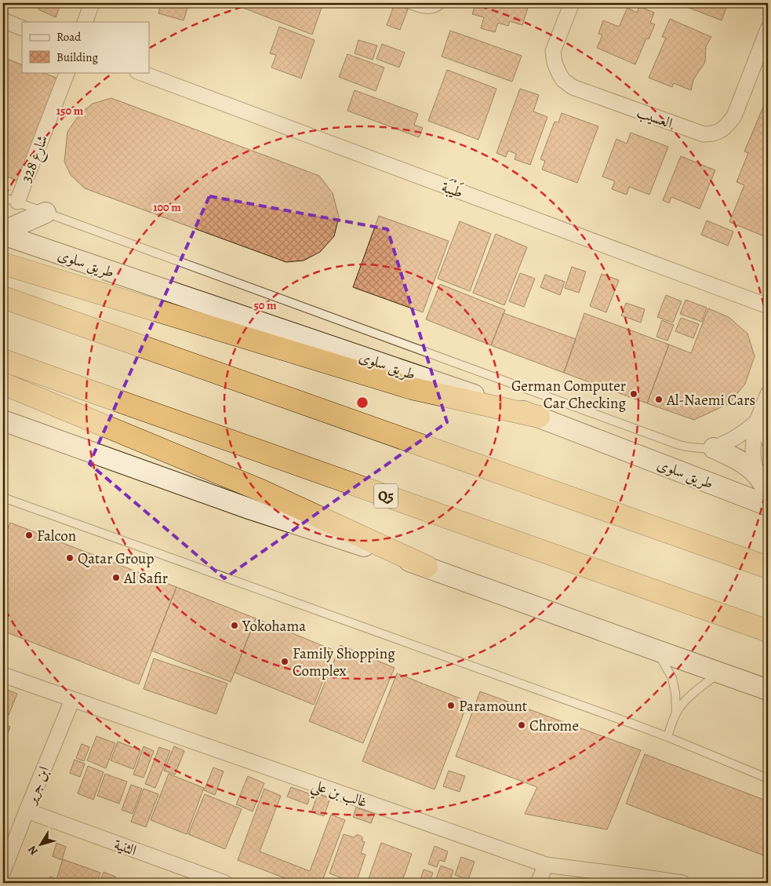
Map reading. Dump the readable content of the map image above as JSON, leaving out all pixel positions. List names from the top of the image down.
{
  "streets": {
    "highway": ["Q5"],
    "main road": ["طريق سلوى"],
    "street": [
      "العسيب",
      "شارع 328",
      "طَيْبَة",
      "ابن جرير",
      "غالب بن علي",
      "الثنية"
    ]
  },
  "crossings": [
    ["ابن جرير", "غالب بن علي"],
    ["ابن جرير", "الثنية"]
  ],
  "places": [
    "German Computer Car Checking",
    "Al-Naemi Cars",
    "Falcon",
    "Qatar Group",
    "Al Safir",
    "Yokohama",
    "Family Shopping Complex",
    "Paramount",
    "Chrome"
  ],
  "legend": ["Road", "Building"],
  "north": "bottom left",
  "rings": ["150 m", "100 m", "50 m"]
}
